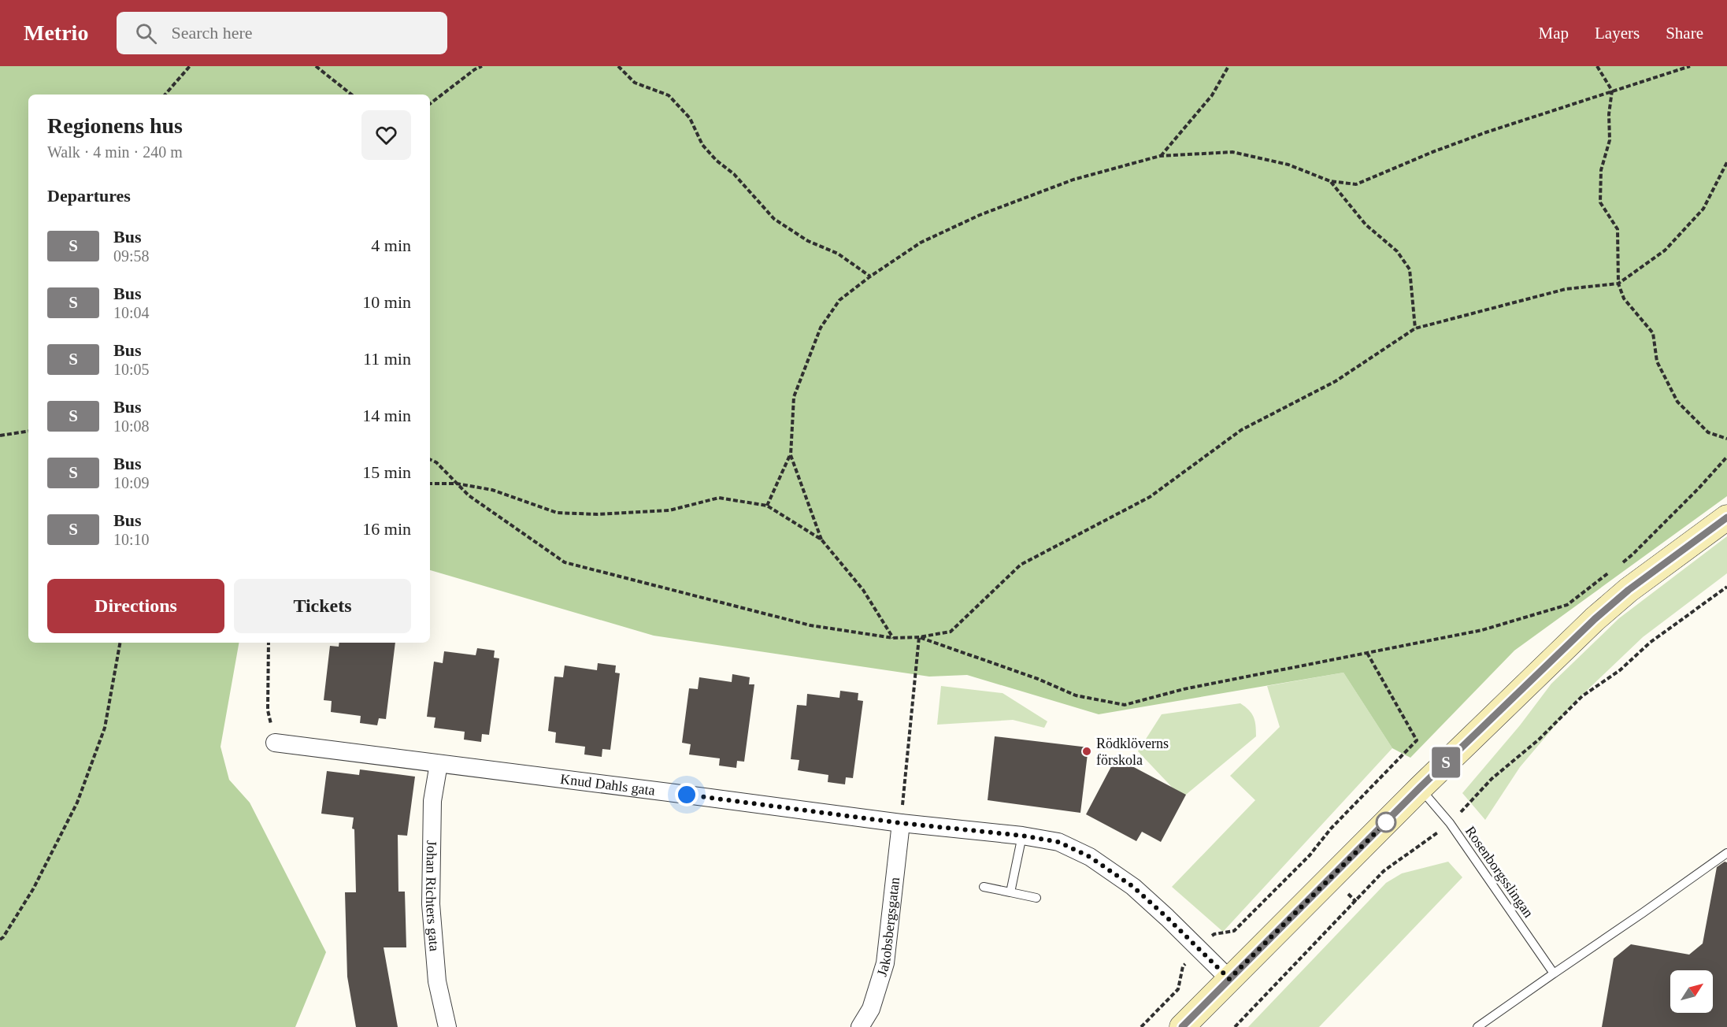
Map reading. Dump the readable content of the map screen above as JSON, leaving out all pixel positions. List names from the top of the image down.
{
  "streets": {
    "street": ["Knud Dahls gata", "Johan Richters gata", "Jakobsbergsgatan"],
    "lane": ["Rosenborgsslingan"]
  },
  "crossings": [
    ["Knud Dahls gata", "Johan Richters gata"],
    ["Knud Dahls gata", "Jakobsbergsgatan"]
  ],
  "places": ["Rödklöverns förskola"],
  "lines": ["bus line S"],
  "north": "top right",
  "page": {
    "header": "Metrio",
    "search": "Search here",
    "nav": ["Map", "Layers", "Share"],
    "on_map": "S",
    "heading": [
      ["Regionens hus", "Walk · 4 min · 240 m"],
      "Departures"
    ],
    "list": [
      {
        "mark": "S",
        "name": "Bus",
        "note": "09:58",
        "value": "4 min"
      },
      {
        "mark": "S",
        "name": "Bus",
        "note": "10:04",
        "value": "10 min"
      },
      {
        "mark": "S",
        "name": "Bus",
        "note": "10:05",
        "value": "11 min"
      },
      {
        "mark": "S",
        "name": "Bus",
        "note": "10:08",
        "value": "14 min"
      },
      {
        "mark": "S",
        "name": "Bus",
        "note": "10:09",
        "value": "15 min"
      },
      {
        "mark": "S",
        "name": "Bus",
        "note": "10:10",
        "value": "16 min"
      }
    ],
    "buttons": ["Directions", "Tickets"]
  }
}
